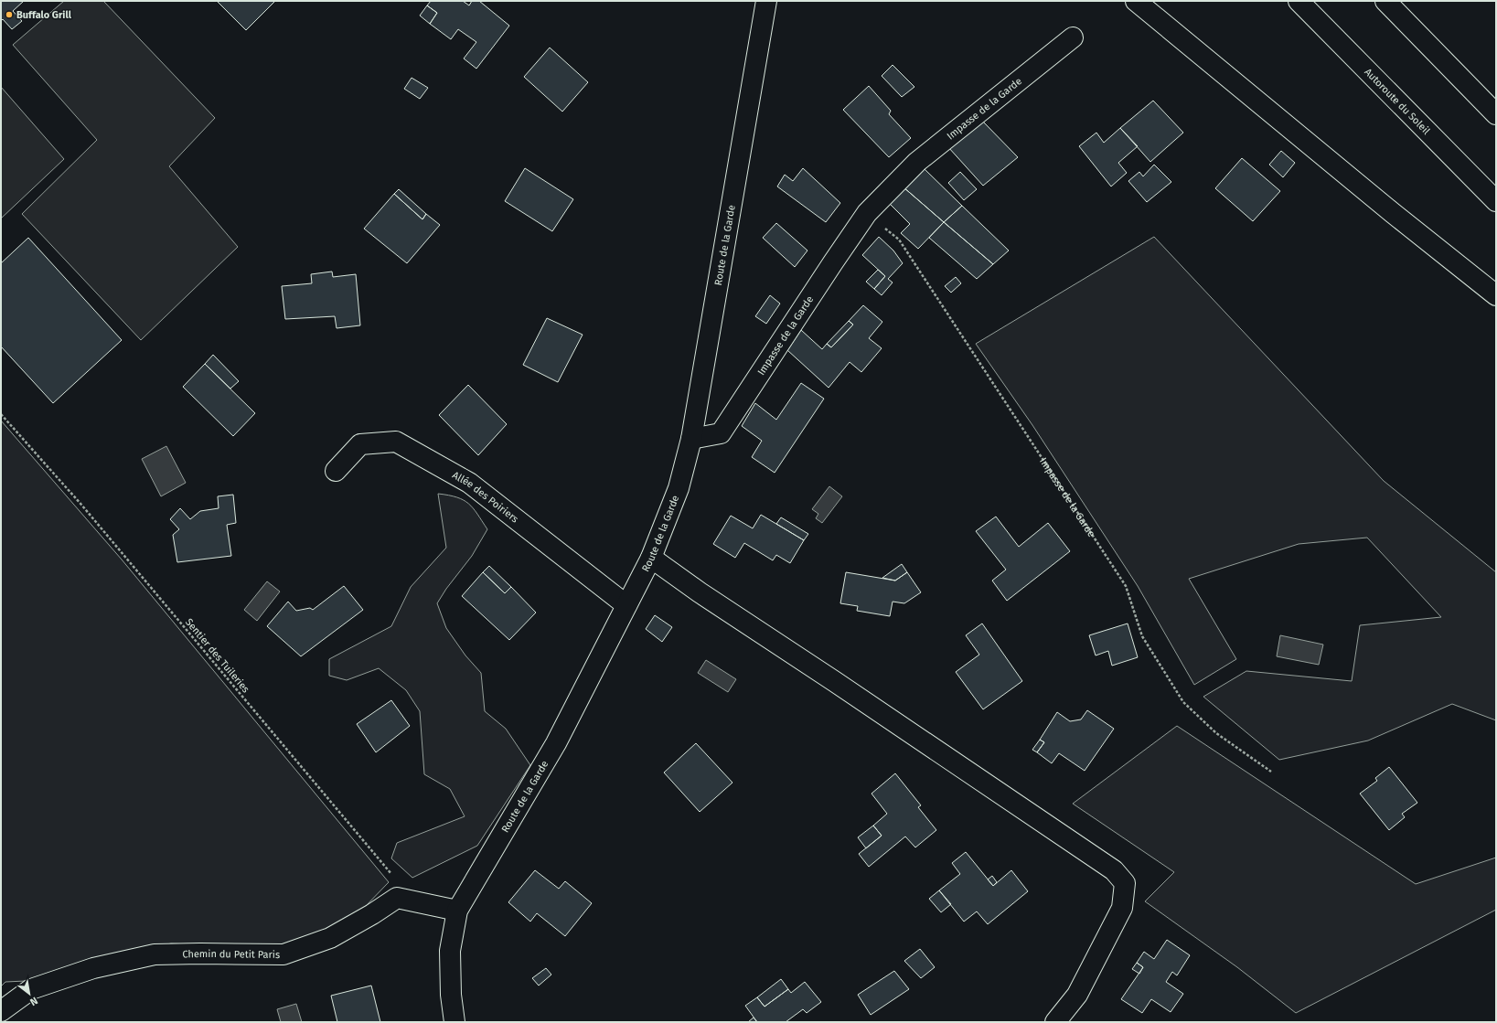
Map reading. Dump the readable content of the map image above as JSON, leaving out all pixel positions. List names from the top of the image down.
{
  "streets": {
    "main road": [
      "Autoroute du Soleil",
      "Impasse de la Garde",
      "Route de la Garde",
      "Allée des Poiriers",
      "Chemin du Petit Paris"
    ],
    "path": ["Sentier des Tuileries"]
  },
  "crossings": [
    ["Impasse de la Garde", "Route de la Garde"],
    ["Route de la Garde", "Allée des Poiriers"],
    ["Route de la Garde", "Chemin du Petit Paris"]
  ],
  "places": ["Buffalo Grill"],
  "north": "bottom right"
}
